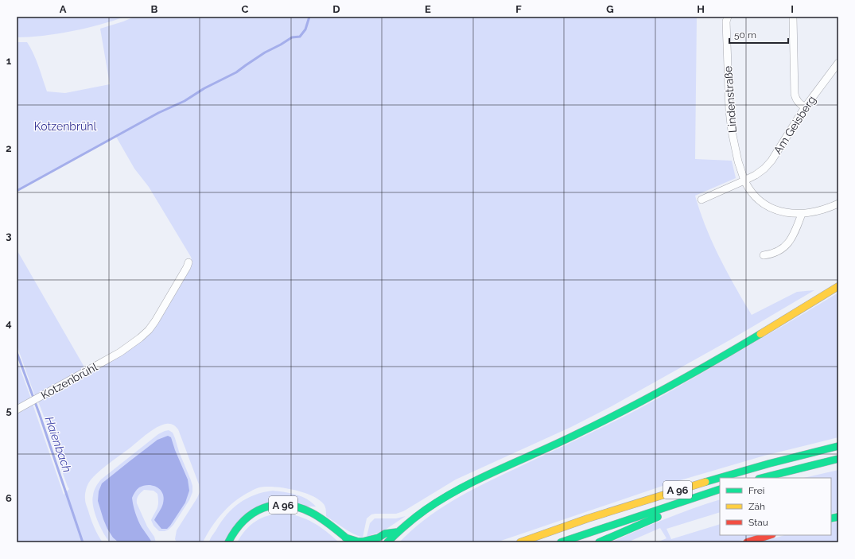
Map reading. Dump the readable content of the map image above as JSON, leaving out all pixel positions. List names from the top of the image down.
{
  "streets": {
    "main road": ["A 96"],
    "street": ["Lindenstraße", "Am Geisberg", "Kotzenbrühl"]
  },
  "crossings": [
    ["Lindenstraße", "Am Geisberg"]
  ],
  "water": ["Haienbach"],
  "parks": ["Kotzenbrühl"],
  "legend": ["Frei", "Zäh", "Stau"],
  "scale_bar": "50 m",
  "grid": {
    "columns": [
      "A",
      "B",
      "C",
      "D",
      "E",
      "F",
      "G",
      "H",
      "I"
    ],
    "rows": [
      "1",
      "2",
      "3",
      "4",
      "5",
      "6"
    ]
  }
}
